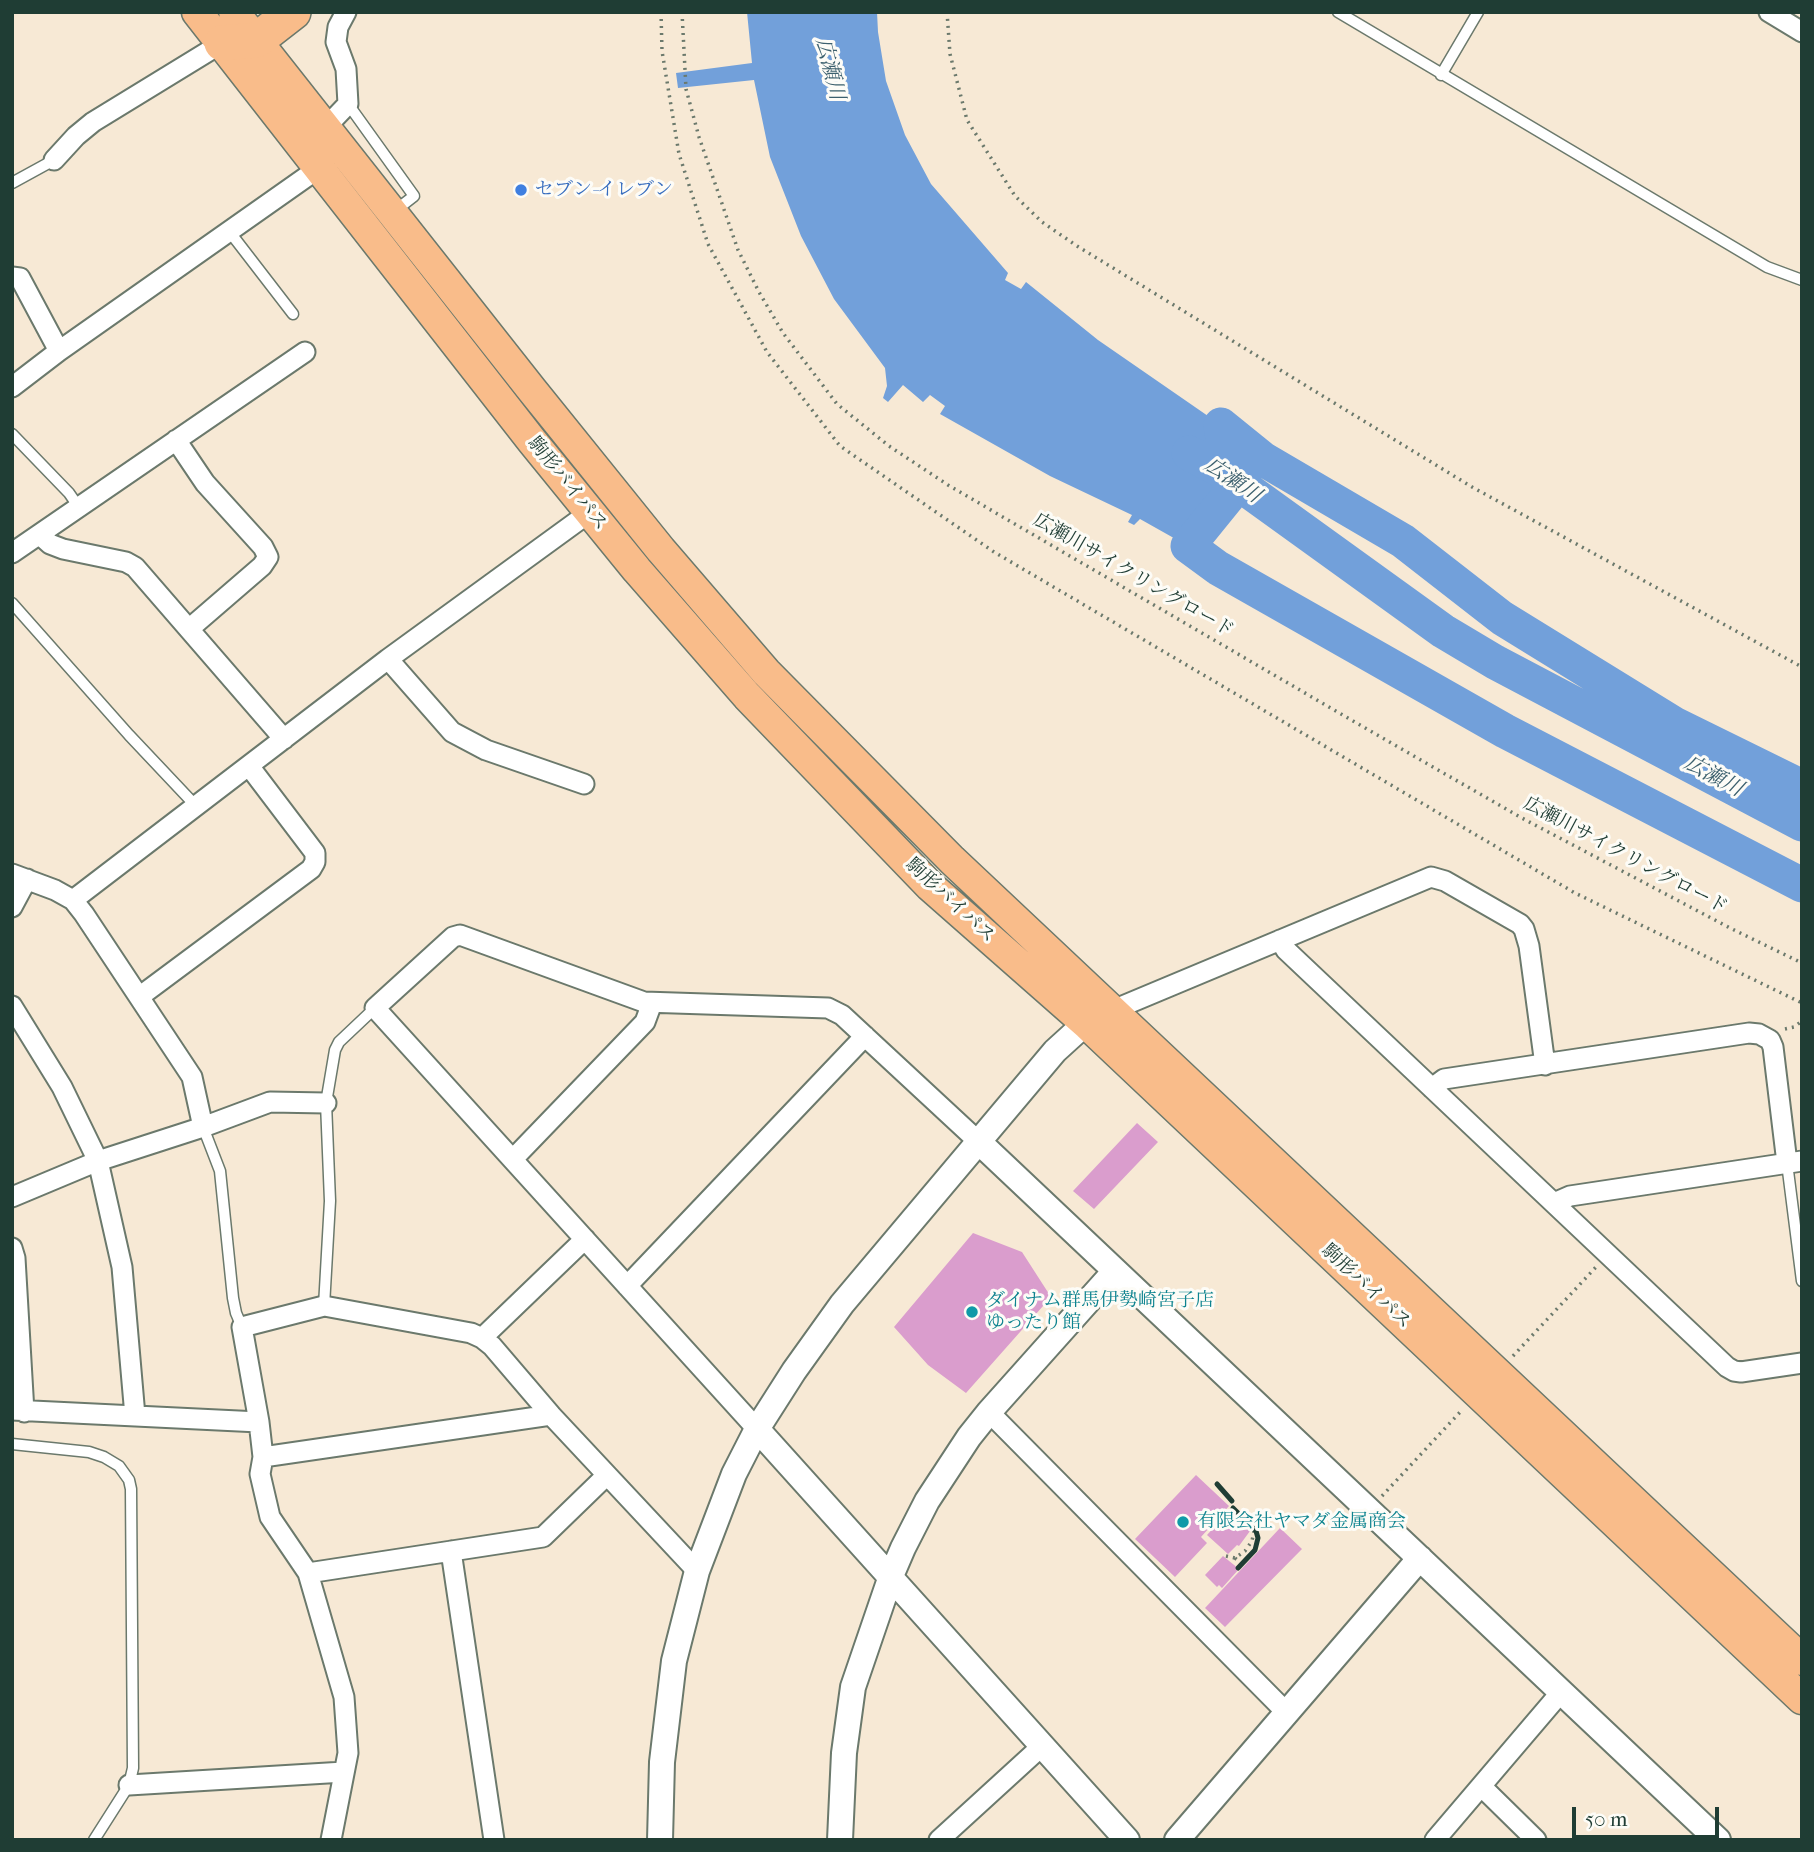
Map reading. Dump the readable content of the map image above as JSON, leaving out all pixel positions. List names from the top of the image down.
{
  "streets": {
    "main road": ["駒形バイパス"],
    "path": ["広瀬川サイクリングロード"]
  },
  "water": ["広瀬川"],
  "places": ["セブン-イレブン", "ダイナム群馬伊勢崎宮子店 ゆったり館", "有限会社ヤマダ金属商会"],
  "scale_bar": "50 m"
}
